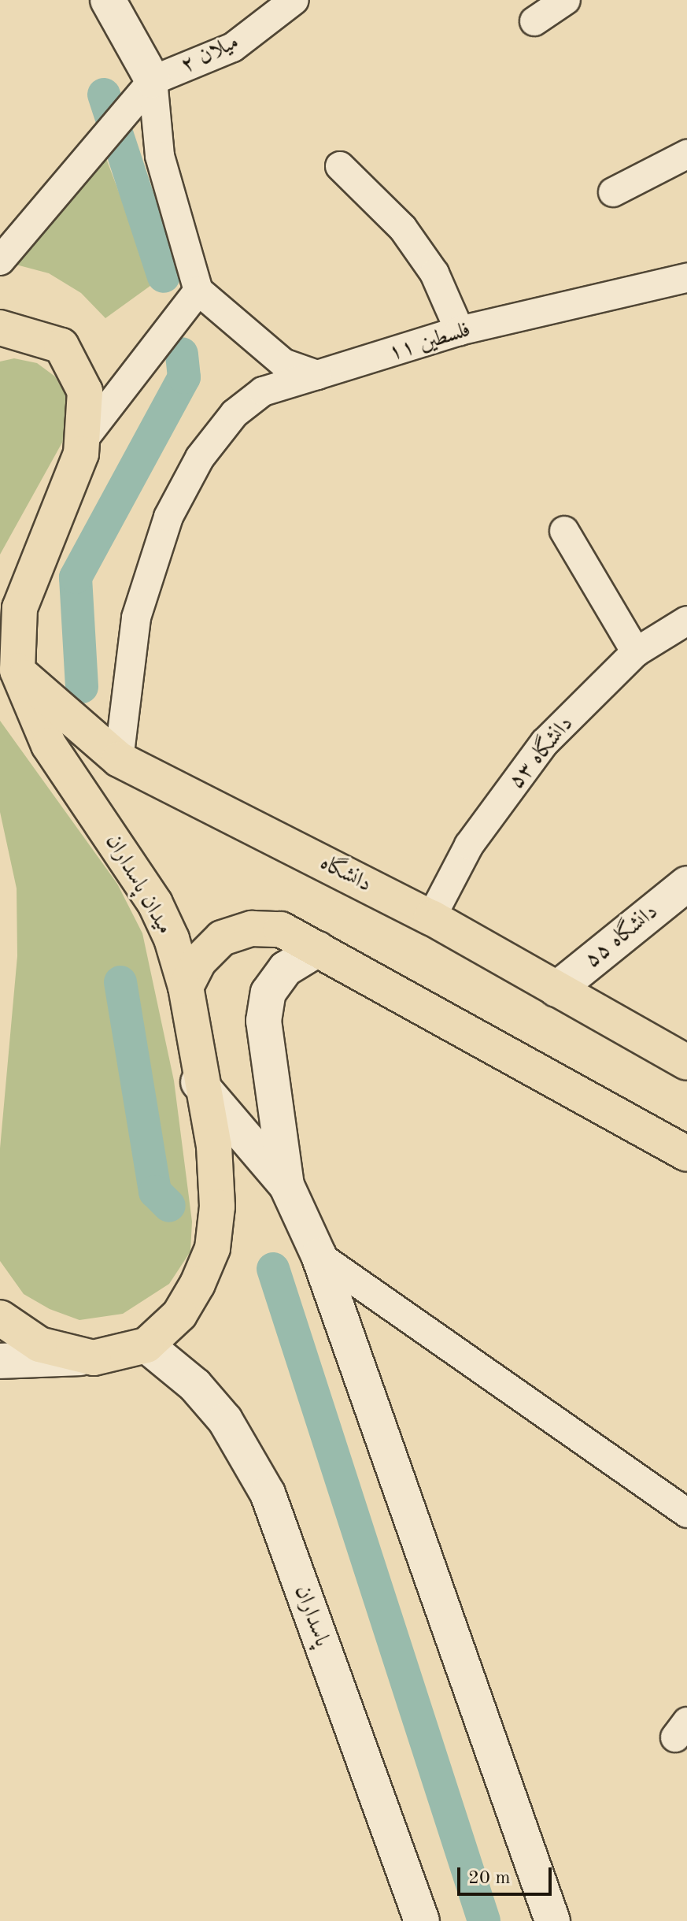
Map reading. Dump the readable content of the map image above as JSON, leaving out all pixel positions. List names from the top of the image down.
{
  "streets": {
    "main road": ["دانشگاه", "میدان پاسداران"],
    "street": [
      "میلان ۲",
      "فلسطین ۱۱",
      "دانشگاه ۵۳",
      "دانشگاه ۵۵",
      "پاسداران"
    ]
  },
  "crossings": [
    ["فلسطین ۱۱", "دانشگاه"],
    ["دانشگاه ۵۳", "دانشگاه"],
    ["دانشگاه", "میدان پاسداران"],
    ["دانشگاه", "دانشگاه ۵۵"],
    ["میدان پاسداران", "پاسداران"]
  ],
  "scale_bar": "20 m"
}
